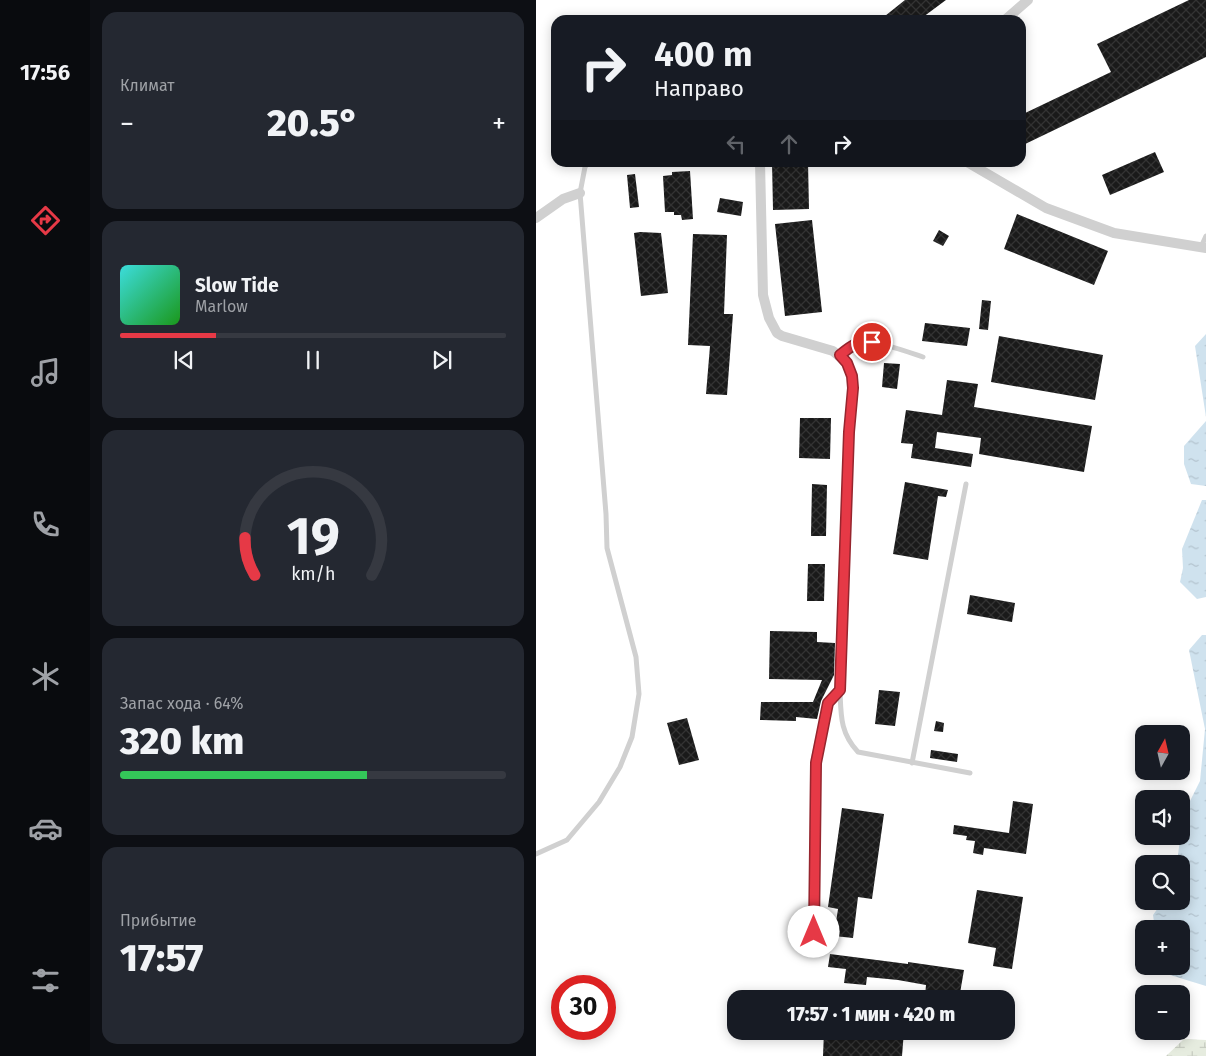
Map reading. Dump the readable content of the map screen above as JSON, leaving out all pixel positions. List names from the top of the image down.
{
  "north": "top",
  "page": {
    "tabs": "17:56",
    "tile": [
      "Климат",
      ["Запас хода · 64%", "320 km"],
      ["Прибытие", "17:57"]
    ],
    "turn": ["400 m", "Направо"],
    "heat": ["−", "20.5°", "+"],
    "song": ["Slow Tide", "Marlow"],
    "map_buttons": ["+", "−"],
    "limit": "30",
    "trip": "17:57 · 1 мин · 420 m",
    "gauge": ["19", "km/h"]
  }
}
